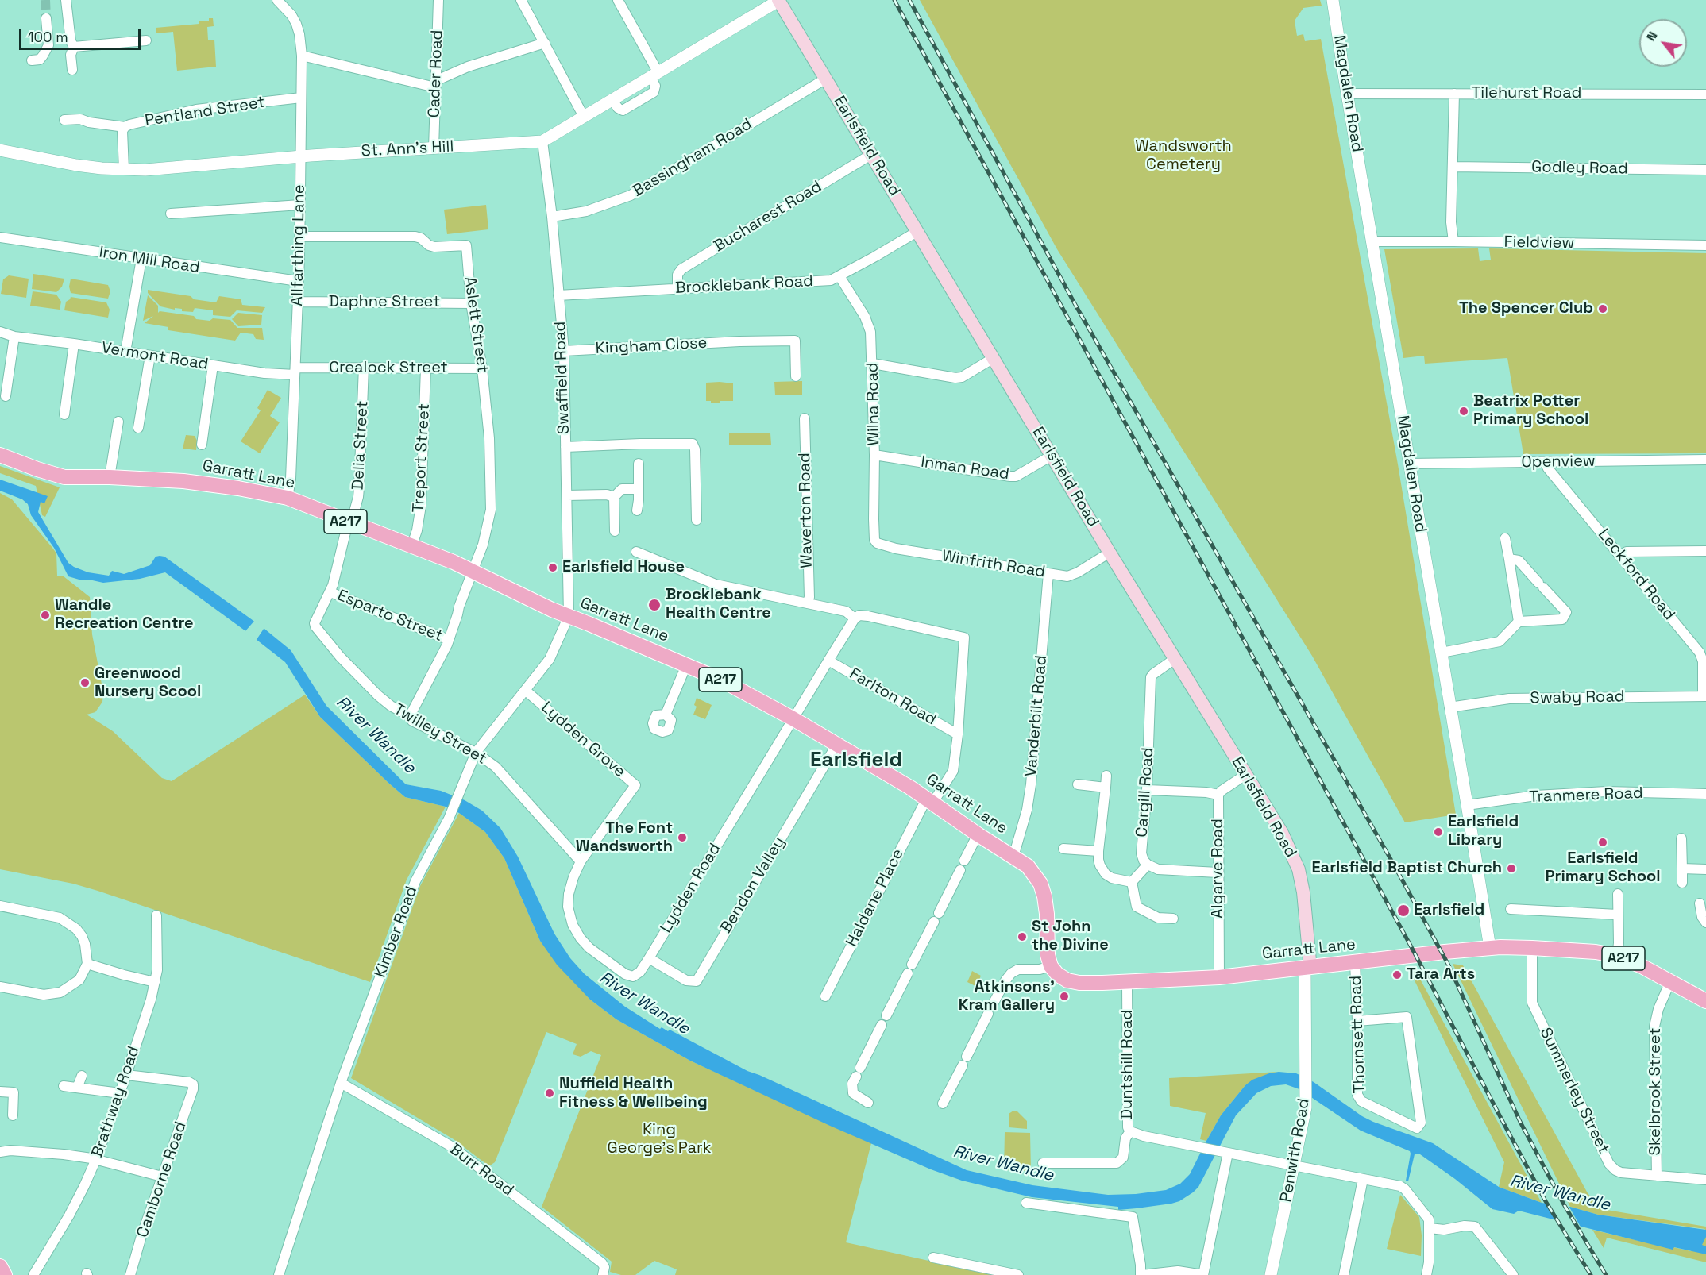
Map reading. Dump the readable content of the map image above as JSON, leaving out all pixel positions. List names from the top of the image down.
{
  "streets": {
    "main road": ["Earlsfield Road", "Garratt Lane", "A217"],
    "street": [
      "Cader Road",
      "Magdalen Road",
      "Tilehurst Road",
      "Pentland Street",
      "St. Ann's Hill",
      "Bassingham Road",
      "Godley Road",
      "Bucharest Road",
      "Fieldview",
      "Allfarthing Lane",
      "Iron Mill Road",
      "Brocklebank Road",
      "Daphne Street",
      "Aslett Street",
      "Kingham Close",
      "Vermont Road",
      "Crealock Street",
      "Swaffield Road",
      "Wilna Road",
      "Delia Street",
      "Treport Street",
      "Openview",
      "Inman Road",
      "Waverton Road",
      "Winfrith Road",
      "Leckford Road",
      "Esparto Street",
      "Farlton Road",
      "Swaby Road",
      "Vanderbilt Road",
      "Twilley Street",
      "Lydden Grove",
      "Cargill Road",
      "Tranmere Road",
      "Algarve Road",
      "Bendon Valley",
      "Lydden Road",
      "Haldane Place",
      "Kimber Road",
      "Thornsett Road",
      "Duntshill Road",
      "Summerley Street",
      "Skelbrook Street",
      "Brathway Road",
      "Penwith Road",
      "Burr Road",
      "Camborne Road"
    ]
  },
  "crossings": [
    ["Cader Road", "St. Ann's Hill"],
    ["Magdalen Road", "Tilehurst Road"],
    ["Magdalen Road", "Fieldview"],
    ["Magdalen Road", "Openview"],
    ["Magdalen Road", "Garratt Lane"],
    ["Magdalen Road", "Swaby Road"],
    ["Magdalen Road", "Tranmere Road"],
    ["Pentland Street", "St. Ann's Hill"],
    ["Pentland Street", "Allfarthing Lane"],
    ["Earlsfield Road", "St. Ann's Hill"],
    ["Earlsfield Road", "Bassingham Road"],
    ["Earlsfield Road", "Bucharest Road"],
    ["Earlsfield Road", "Brocklebank Road"],
    ["Earlsfield Road", "Inman Road"],
    ["Earlsfield Road", "Garratt Lane"],
    ["Earlsfield Road", "Winfrith Road"],
    ["Earlsfield Road", "Cargill Road"],
    ["Earlsfield Road", "Penwith Road"],
    ["St. Ann's Hill", "Allfarthing Lane"],
    ["St. Ann's Hill", "Swaffield Road"],
    ["Bassingham Road", "Swaffield Road"],
    ["Bucharest Road", "Brocklebank Road"],
    ["Allfarthing Lane", "Iron Mill Road"],
    ["Allfarthing Lane", "Daphne Street"],
    ["Allfarthing Lane", "Aslett Street"],
    ["Allfarthing Lane", "Vermont Road"],
    ["Allfarthing Lane", "Crealock Street"],
    ["Allfarthing Lane", "Garratt Lane"],
    ["Brocklebank Road", "Swaffield Road"],
    ["Brocklebank Road", "Wilna Road"],
    ["Daphne Street", "Aslett Street"],
    ["Aslett Street", "Crealock Street"],
    ["Aslett Street", "Garratt Lane"],
    ["Aslett Street", "Esparto Street"],
    ["Aslett Street", "Twilley Street"],
    ["Kingham Close", "Swaffield Road"],
    ["Vermont Road", "Crealock Street"],
    ["Crealock Street", "Delia Street"],
    ["Crealock Street", "Treport Street"],
    ["Swaffield Road", "Garratt Lane"],
    ["Swaffield Road", "Kimber Road"],
    ["Wilna Road", "Inman Road"],
    ["Wilna Road", "Winfrith Road"],
    ["Delia Street", "Garratt Lane"],
    ["Delia Street", "Twilley Street"],
    ["Treport Street", "Garratt Lane"],
    ["Openview", "Leckford Road"],
    ["Garratt Lane", "Vanderbilt Road"],
    ["Garratt Lane", "Twilley Street"],
    ["Garratt Lane", "Algarve Road"],
    ["Garratt Lane", "Bendon Valley"],
    ["Garratt Lane", "Lydden Road"],
    ["Garratt Lane", "Haldane Place"],
    ["Garratt Lane", "Kimber Road"],
    ["Garratt Lane", "Thornsett Road"],
    ["Garratt Lane", "Duntshill Road"],
    ["Garratt Lane", "Summerley Street"],
    ["Garratt Lane", "Skelbrook Street"],
    ["Garratt Lane", "Penwith Road"],
    ["Winfrith Road", "Vanderbilt Road"],
    ["Leckford Road", "Swaby Road"],
    ["Esparto Street", "Twilley Street"],
    ["Farlton Road", "Haldane Place"],
    ["Twilley Street", "Lydden Grove"],
    ["Twilley Street", "Kimber Road"],
    ["Lydden Grove", "Lydden Road"],
    ["Lydden Grove", "Kimber Road"],
    ["Bendon Valley", "Lydden Road"],
    ["Kimber Road", "Burr Road"],
    ["Duntshill Road", "Penwith Road"],
    ["Summerley Street", "Skelbrook Street"],
    ["Brathway Road", "Camborne Road"]
  ],
  "districts": ["Earlsfield"],
  "water": ["River Wandle"],
  "parks": ["Wandsworth Cemetery", "King George's Park"],
  "places": [
    "The Spencer Club",
    "Beatrix Potter Primary School",
    "Earlsfield House",
    "Brocklebank Health Centre",
    "Wandle Recreation Centre",
    "Greenwood Nursery Scool",
    "Earlsfield Library",
    "The Font Wandsworth",
    "Earlsfield Primary School",
    "Earlsfield Baptist Church",
    "Earlsfield",
    "St John the Divine",
    "Tara Arts",
    "Atkinsons' Kram Gallery",
    "Nuffield Health Fitness & Wellbeing"
  ],
  "scale_bar": "100 m",
  "north": "top left"
}
